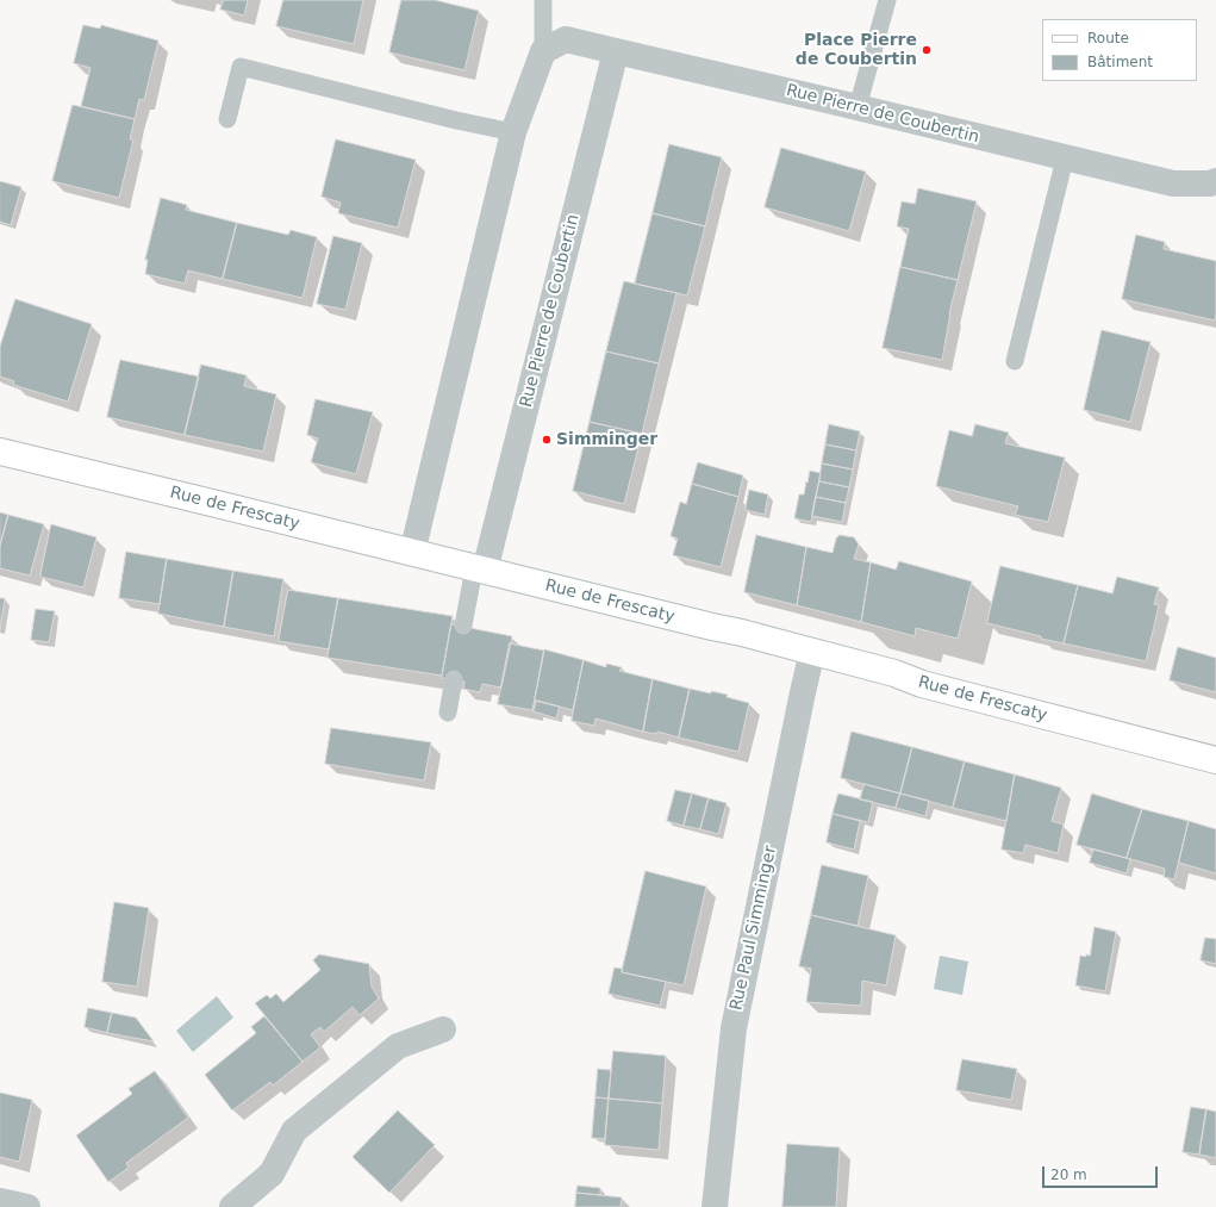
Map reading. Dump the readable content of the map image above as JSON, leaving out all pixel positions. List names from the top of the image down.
{
  "streets": {
    "street": ["Rue Pierre de Coubertin", "Rue de Frescaty", "Rue Paul Simminger"]
  },
  "crossings": [
    ["Rue Pierre de Coubertin", "Rue de Frescaty"],
    ["Rue de Frescaty", "Rue Paul Simminger"]
  ],
  "places": ["Place Pierre de Coubertin", "Simminger"],
  "legend": ["Route", "Bâtiment"],
  "scale_bar": "20 m"
}
